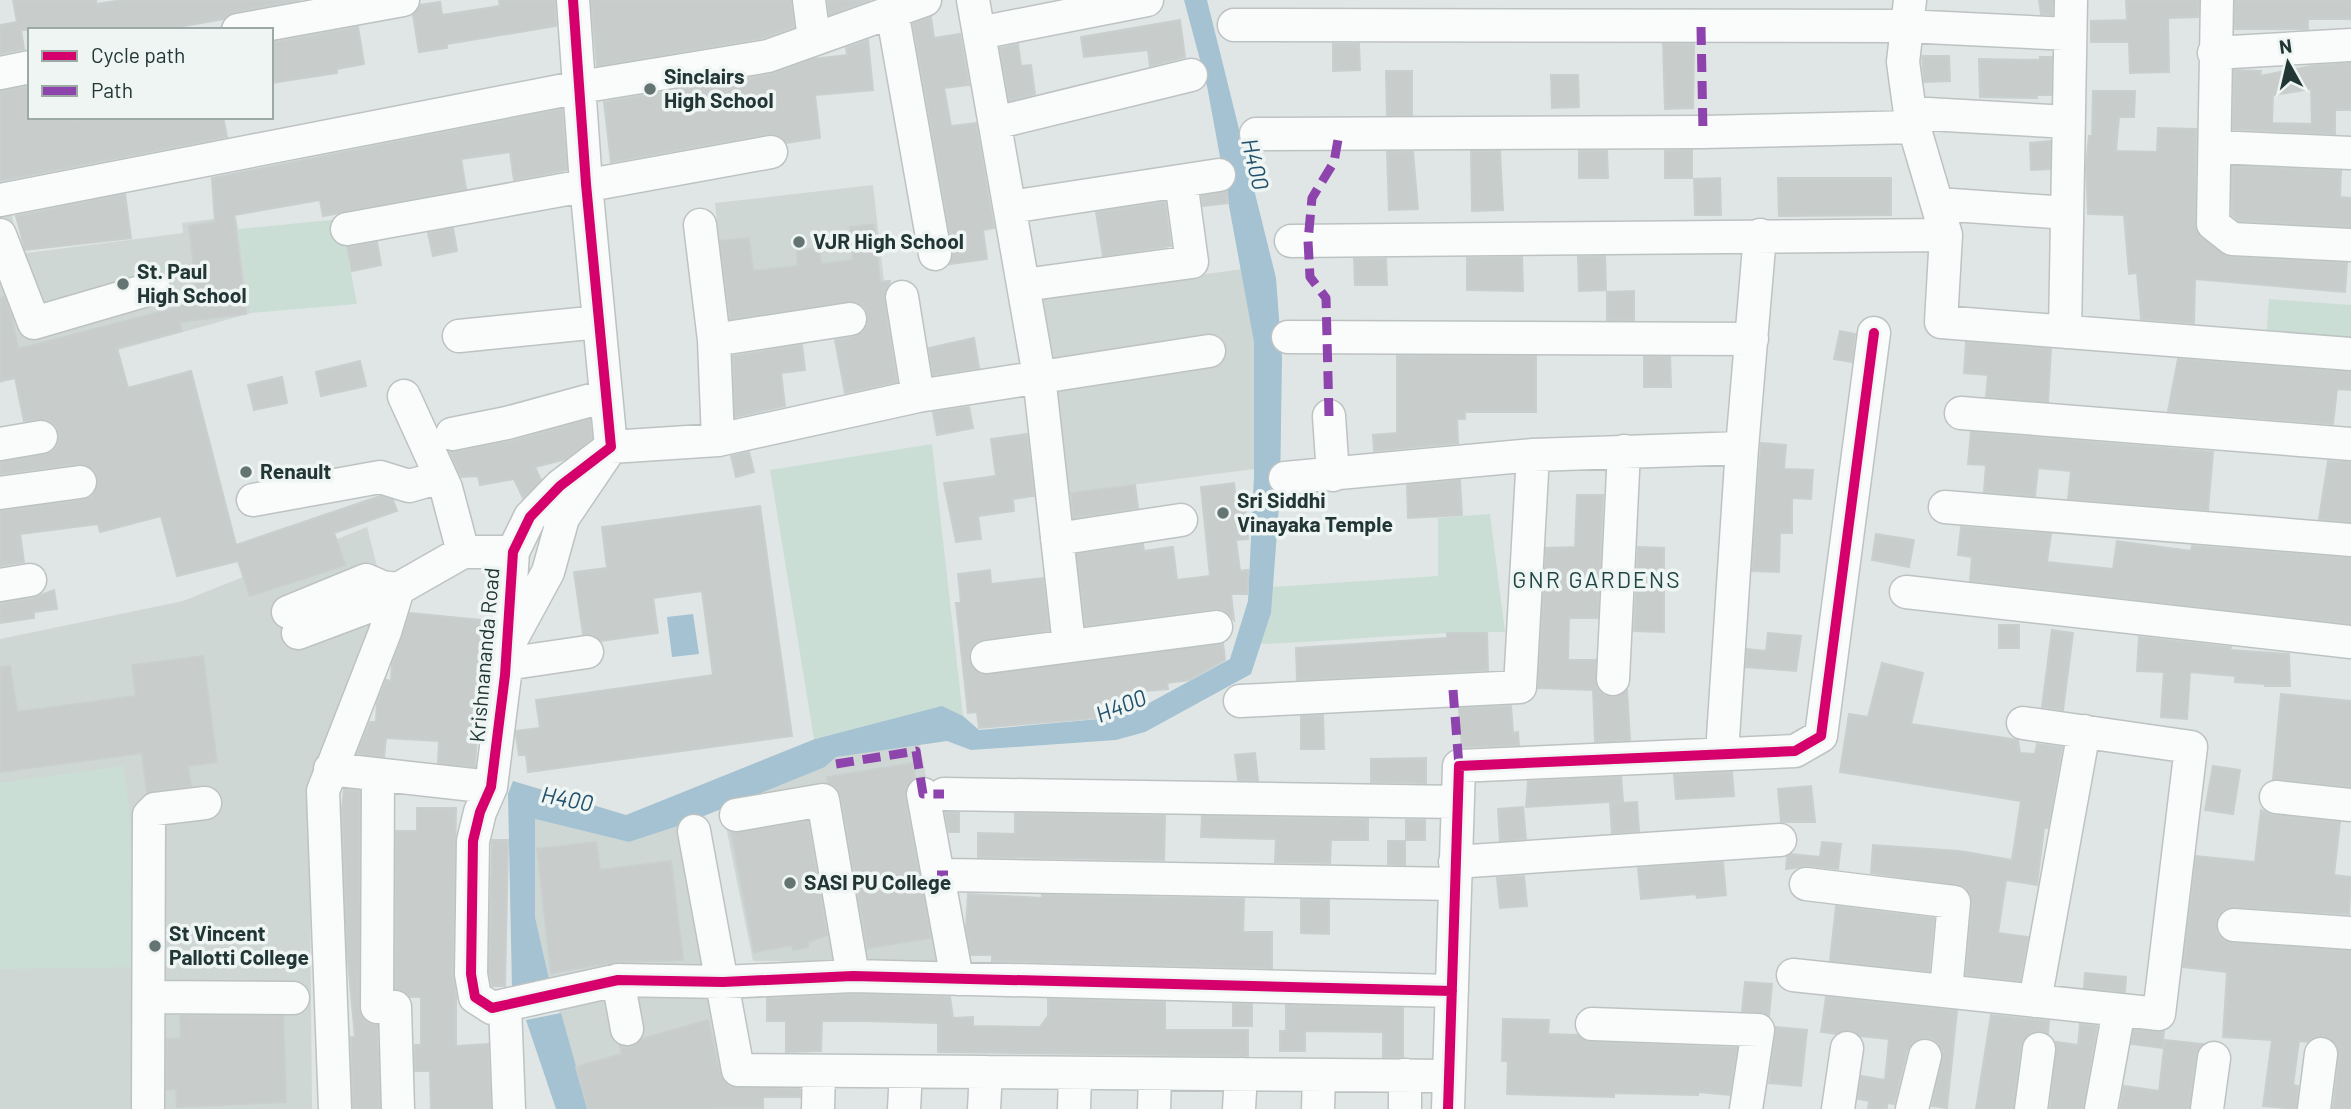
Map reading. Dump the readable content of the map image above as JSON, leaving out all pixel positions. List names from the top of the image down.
{
  "streets": {
    "street": ["Krishnananda Road"]
  },
  "districts": ["GNR GARDENS"],
  "water": ["H400"],
  "places": [
    "Sinclairs High School",
    "VJR High School",
    "St. Paul High School",
    "Renault",
    "Sri Siddhi Vinayaka Temple",
    "SASI PU College",
    "St Vincent Pallotti College"
  ],
  "legend": ["Cycle path", "Path"],
  "north": "top"
}
